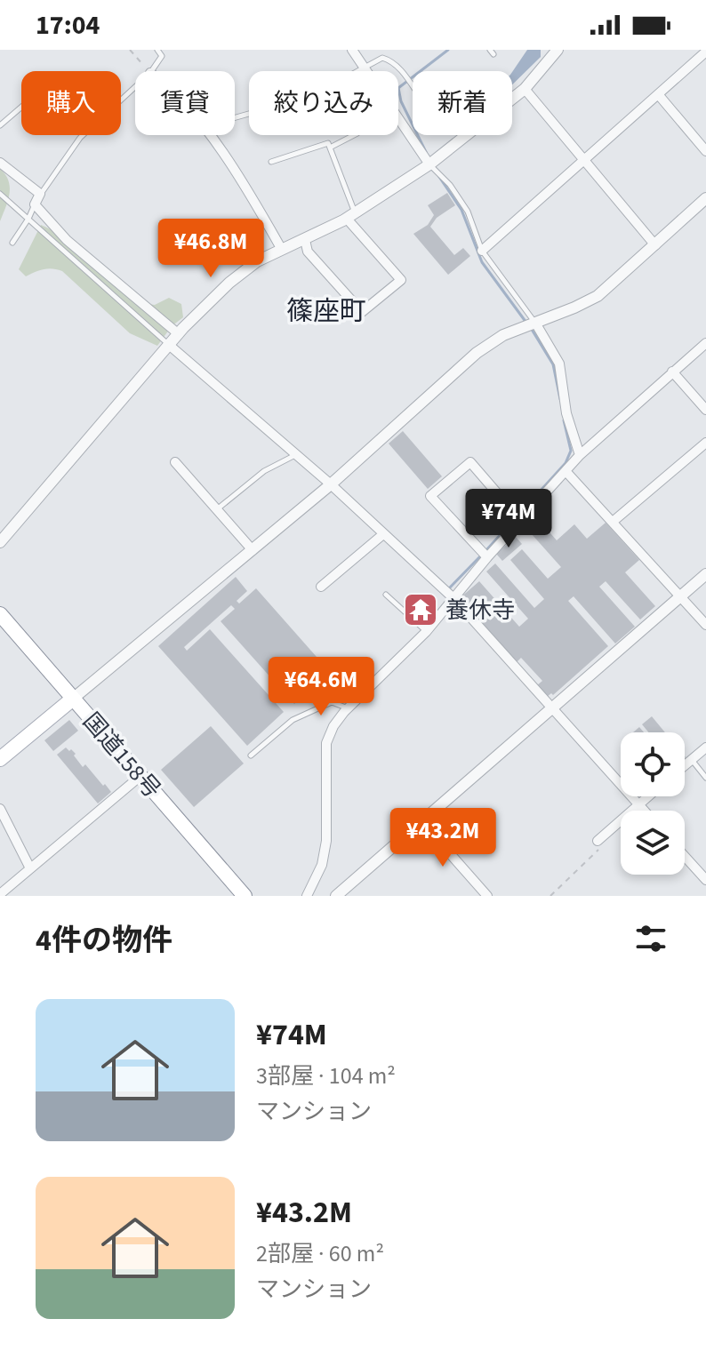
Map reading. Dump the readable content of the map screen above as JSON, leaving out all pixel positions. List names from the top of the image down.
{
  "streets": {
    "main road": ["国道158号"]
  },
  "districts": ["篠座町"],
  "places": {
    "temple": ["養休寺"]
  },
  "page": {
    "status": "17:04",
    "chip": [
      "購入",
      "賃貸",
      "絞り込み",
      "新着"
    ],
    "price": [
      "¥46.8M",
      "¥74M",
      "¥64.6M",
      "¥43.2M"
    ],
    "heading": "4件の物件",
    "list": [
      {
        "name": "¥74M",
        "note": "3部屋 · 104 m² · マンション"
      },
      {
        "name": "¥43.2M",
        "note": "2部屋 · 60 m² · マンション"
      }
    ]
  }
}
